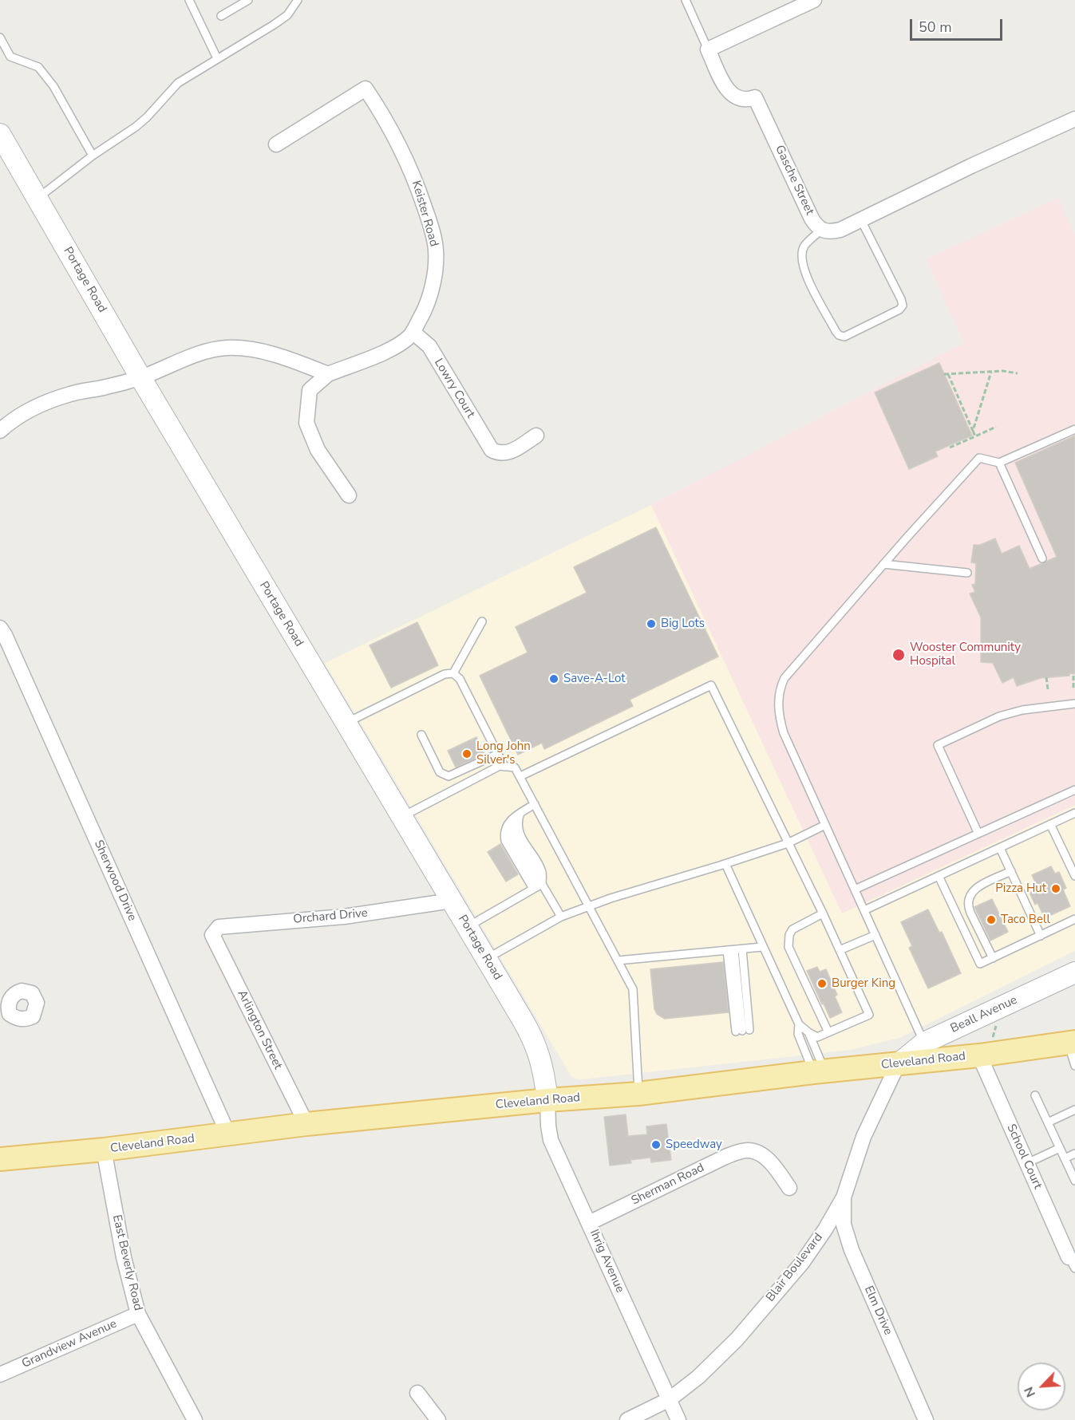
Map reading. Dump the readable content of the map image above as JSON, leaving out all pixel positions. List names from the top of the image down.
{
  "streets": {
    "main road": ["Portage Road", "Beall Avenue", "Cleveland Road"],
    "street": [
      "Gasche Street",
      "Keister Road",
      "Lowry Court",
      "Sherwood Drive",
      "Orchard Drive",
      "Arlington Street",
      "School Court",
      "Sherman Road",
      "Ihrig Avenue",
      "East Beverly Road",
      "Blair Boulevard",
      "Elm Drive",
      "Grandview Avenue"
    ]
  },
  "crossings": [
    ["Keister Road", "Lowry Court"],
    ["Portage Road", "Orchard Drive"],
    ["Portage Road", "Cleveland Road"],
    ["Portage Road", "Ihrig Avenue"],
    ["Sherwood Drive", "Cleveland Road"],
    ["Orchard Drive", "Arlington Street"],
    ["Beall Avenue", "Cleveland Road"],
    ["Beall Avenue", "Blair Boulevard"],
    ["Arlington Street", "Cleveland Road"],
    ["Cleveland Road", "School Court"],
    ["Cleveland Road", "Ihrig Avenue"],
    ["Cleveland Road", "East Beverly Road"],
    ["Cleveland Road", "Blair Boulevard"],
    ["Sherman Road", "Ihrig Avenue"],
    ["Ihrig Avenue", "Blair Boulevard"],
    ["East Beverly Road", "Grandview Avenue"],
    ["Blair Boulevard", "Elm Drive"]
  ],
  "places": [
    "Big Lots",
    "Wooster Community Hospital",
    "Save-A-Lot",
    "Long John Silver's",
    "Pizza Hut",
    "Taco Bell",
    "Burger King",
    "Speedway"
  ],
  "scale_bar": "50 m",
  "north": "bottom left"
}
